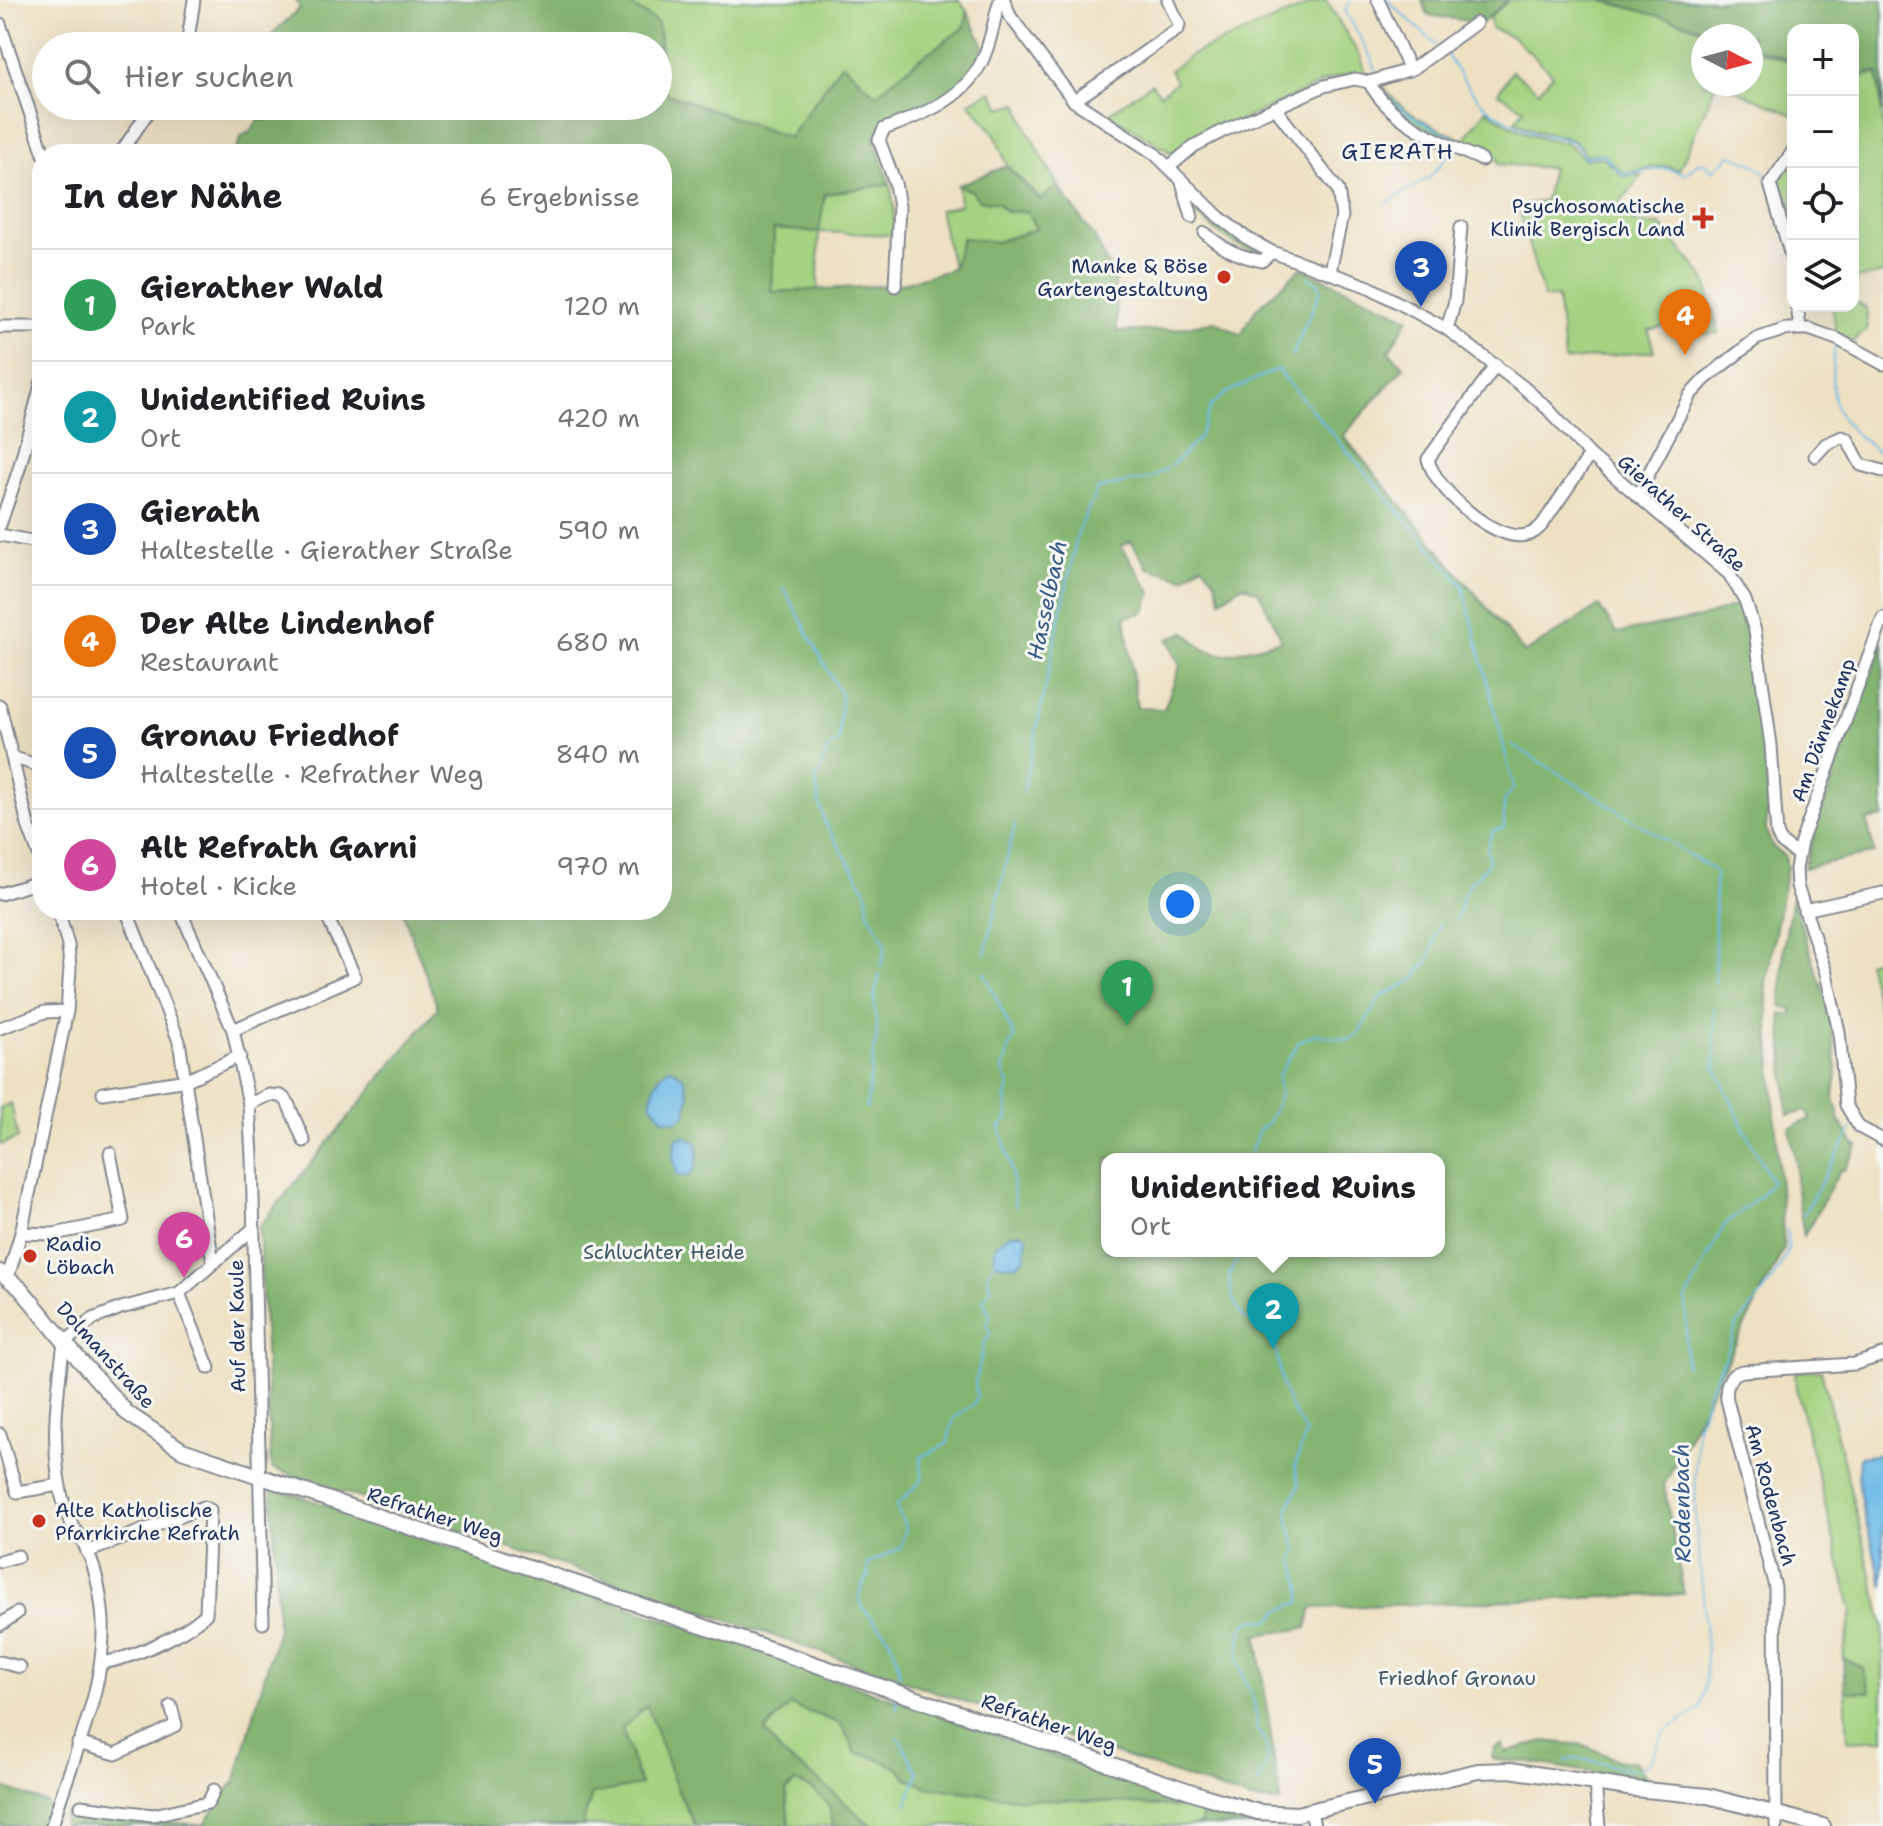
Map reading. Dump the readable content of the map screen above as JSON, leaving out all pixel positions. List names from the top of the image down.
{
  "streets": {
    "main road": ["Dolmanstraße", "Refrather Weg"],
    "street": [
      "Gierather Straße",
      "Am Dännekamp",
      "Auf der Kaule",
      "Am Rodenbach"
    ]
  },
  "crossings": [
    ["Gierather Straße", "Am Dännekamp"],
    ["Auf der Kaule", "Dolmanstraße"],
    ["Dolmanstraße", "Refrather Weg"],
    ["Am Rodenbach", "Refrather Weg"]
  ],
  "districts": ["GIERATH"],
  "water": ["Hasselbach", "Rodenbach"],
  "parks": ["Schluchter Heide", "Friedhof Gronau"],
  "places": {
    "health": ["Psychosomatische Klinik Bergisch Land"],
    "other": ["Manke & Böse Gartengestaltung", "Radio Löbach", "Alte Katholische Pfarrkirche Refrath"]
  },
  "north": "right",
  "page": {
    "map_buttons": ["+", "−"],
    "search": "Hier suchen",
    "heading": ["In der Nähe", "6 Ergebnisse"],
    "pins": [
      "3",
      "4",
      "1",
      "6",
      "2",
      "5"
    ],
    "list": [
      {
        "mark": "1",
        "name": "Gierather Wald",
        "note": "Park",
        "value": "120 m"
      },
      {
        "mark": "2",
        "name": "Unidentified Ruins",
        "note": "Ort",
        "value": "420 m"
      },
      {
        "mark": "3",
        "name": "Gierath",
        "note": "Haltestelle · Gierather Straße",
        "value": "590 m"
      },
      {
        "mark": "4",
        "name": "Der Alte Lindenhof",
        "note": "Restaurant",
        "value": "680 m"
      },
      {
        "mark": "5",
        "name": "Gronau Friedhof",
        "note": "Haltestelle · Refrather Weg",
        "value": "840 m"
      },
      {
        "mark": "6",
        "name": "Alt Refrath Garni",
        "note": "Hotel · Kicke",
        "value": "970 m"
      }
    ],
    "popup": ["Unidentified Ruins", "Ort"]
  }
}
